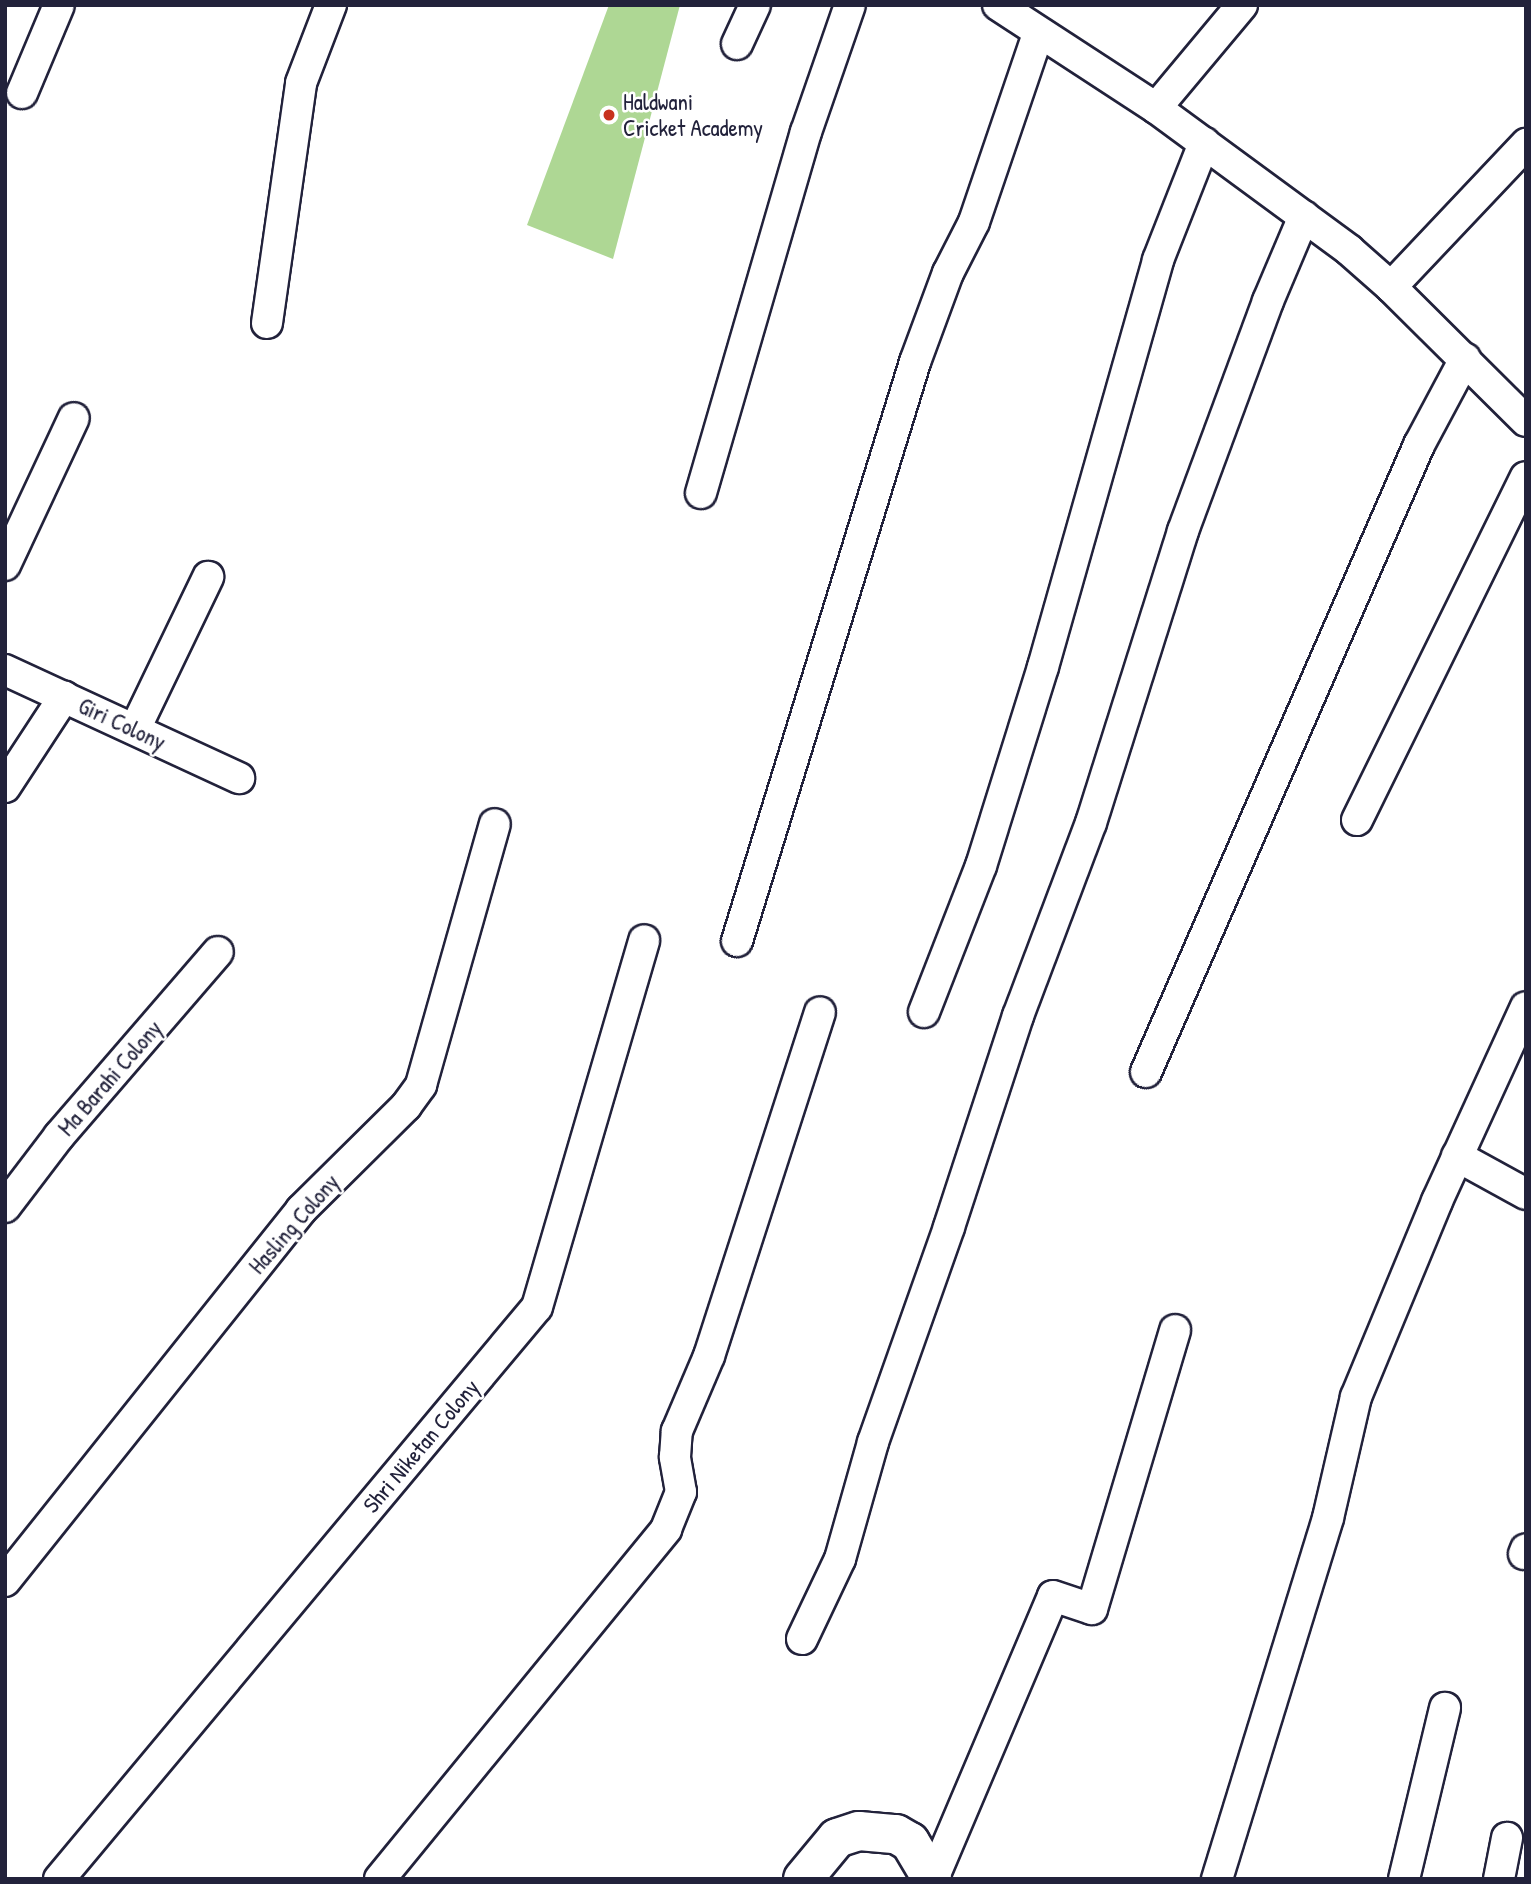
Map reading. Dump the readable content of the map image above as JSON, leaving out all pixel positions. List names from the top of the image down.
{
  "streets": {
    "street": [
      "Giri Colony",
      "Ma Barahi Colony",
      "Hasling Colony",
      "Shri Niketan Colony"
    ]
  },
  "places": ["Haldwani Cricket Academy"]
}
